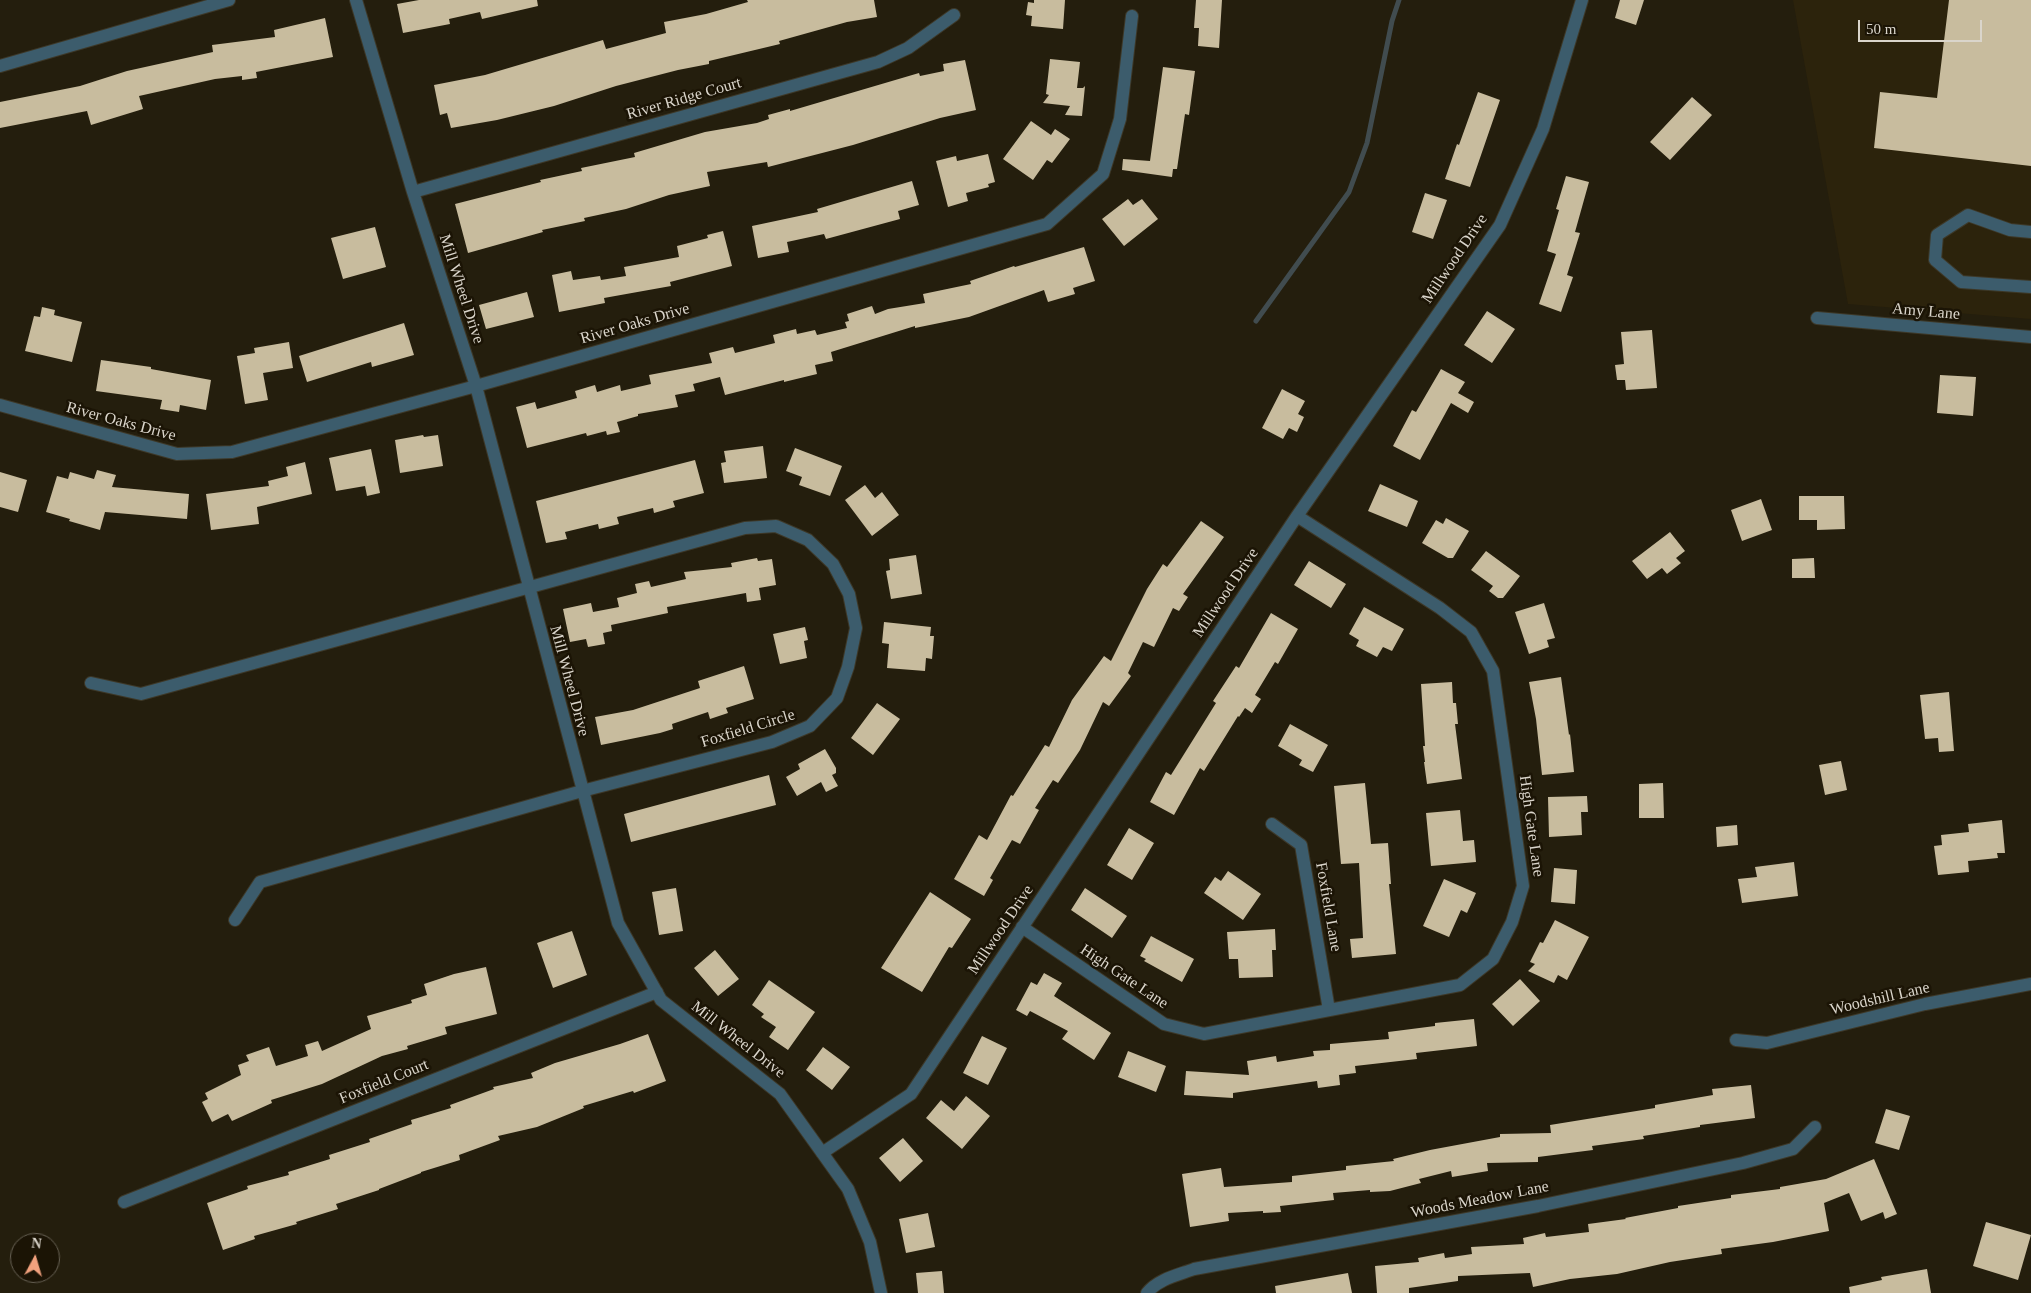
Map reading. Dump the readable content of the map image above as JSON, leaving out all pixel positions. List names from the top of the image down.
{
  "streets": {
    "street": [
      "River Ridge Court",
      "Millwood Drive",
      "Mill Wheel Drive",
      "Amy Lane",
      "River Oaks Drive",
      "Foxfield Circle",
      "High Gate Lane",
      "Foxfield Lane",
      "Woodshill Lane",
      "Foxfield Court",
      "Woods Meadow Lane"
    ]
  },
  "crossings": [
    ["River Ridge Court", "Mill Wheel Drive"],
    ["Millwood Drive", "Mill Wheel Drive"],
    ["Millwood Drive", "High Gate Lane"],
    ["Mill Wheel Drive", "River Oaks Drive"],
    ["Mill Wheel Drive", "Foxfield Circle"],
    ["Mill Wheel Drive", "Foxfield Court"],
    ["High Gate Lane", "Foxfield Lane"]
  ],
  "scale_bar": "50 m",
  "north": "top"
}
